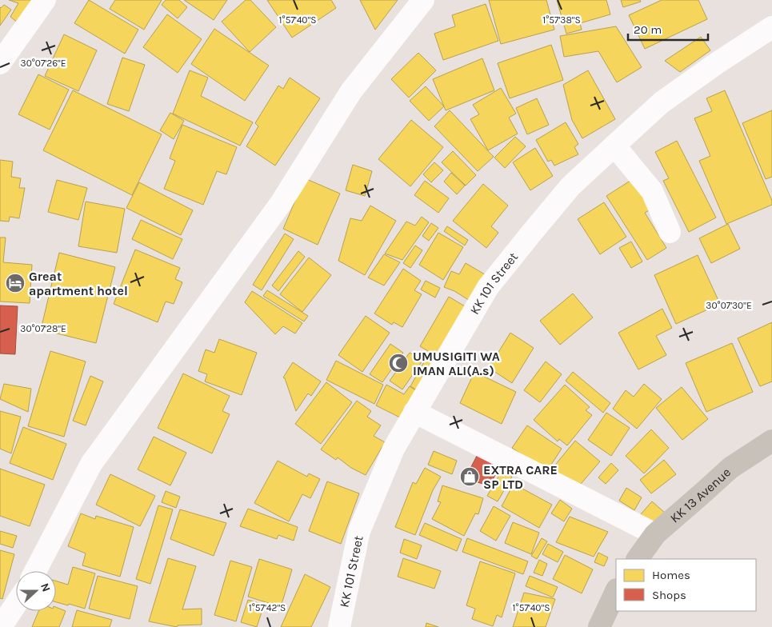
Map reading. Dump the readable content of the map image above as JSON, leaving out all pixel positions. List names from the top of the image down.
{
  "streets": {
    "main road": ["KK 13 Avenue"],
    "street": ["KK 101 Street"]
  },
  "places": {
    "hotel": ["Great apartment hotel"],
    "mosque": ["UMUSIGITI WA IMAN ALI(A.s)"],
    "shop": ["EXTRA CARE SP LTD"]
  },
  "legend": ["Homes", "Shops"],
  "scale_bar": "20 m",
  "north": "right",
  "coordinates": [
    "1°57'40\"S",
    "1°57'38\"S",
    "30°07'26\"E",
    "30°07'30\"E",
    "30°07'28\"E",
    "1°57'42\"S"
  ]
}
